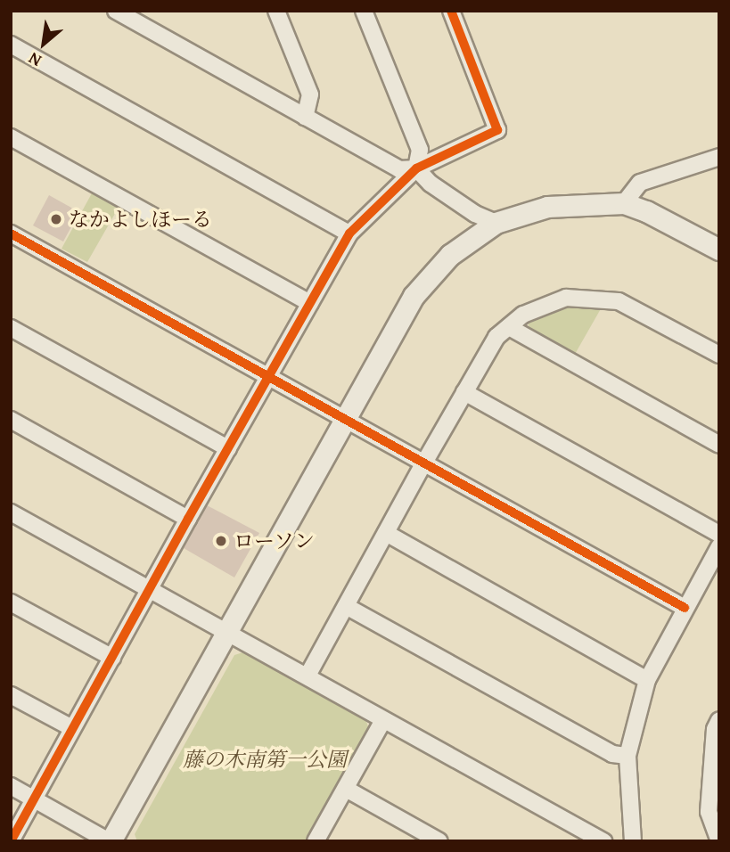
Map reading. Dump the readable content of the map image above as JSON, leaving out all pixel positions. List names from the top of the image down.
{
  "parks": ["藤の木南第一公園"],
  "places": ["なかよしほーる", "ローソン"],
  "north": "bottom left"
}
